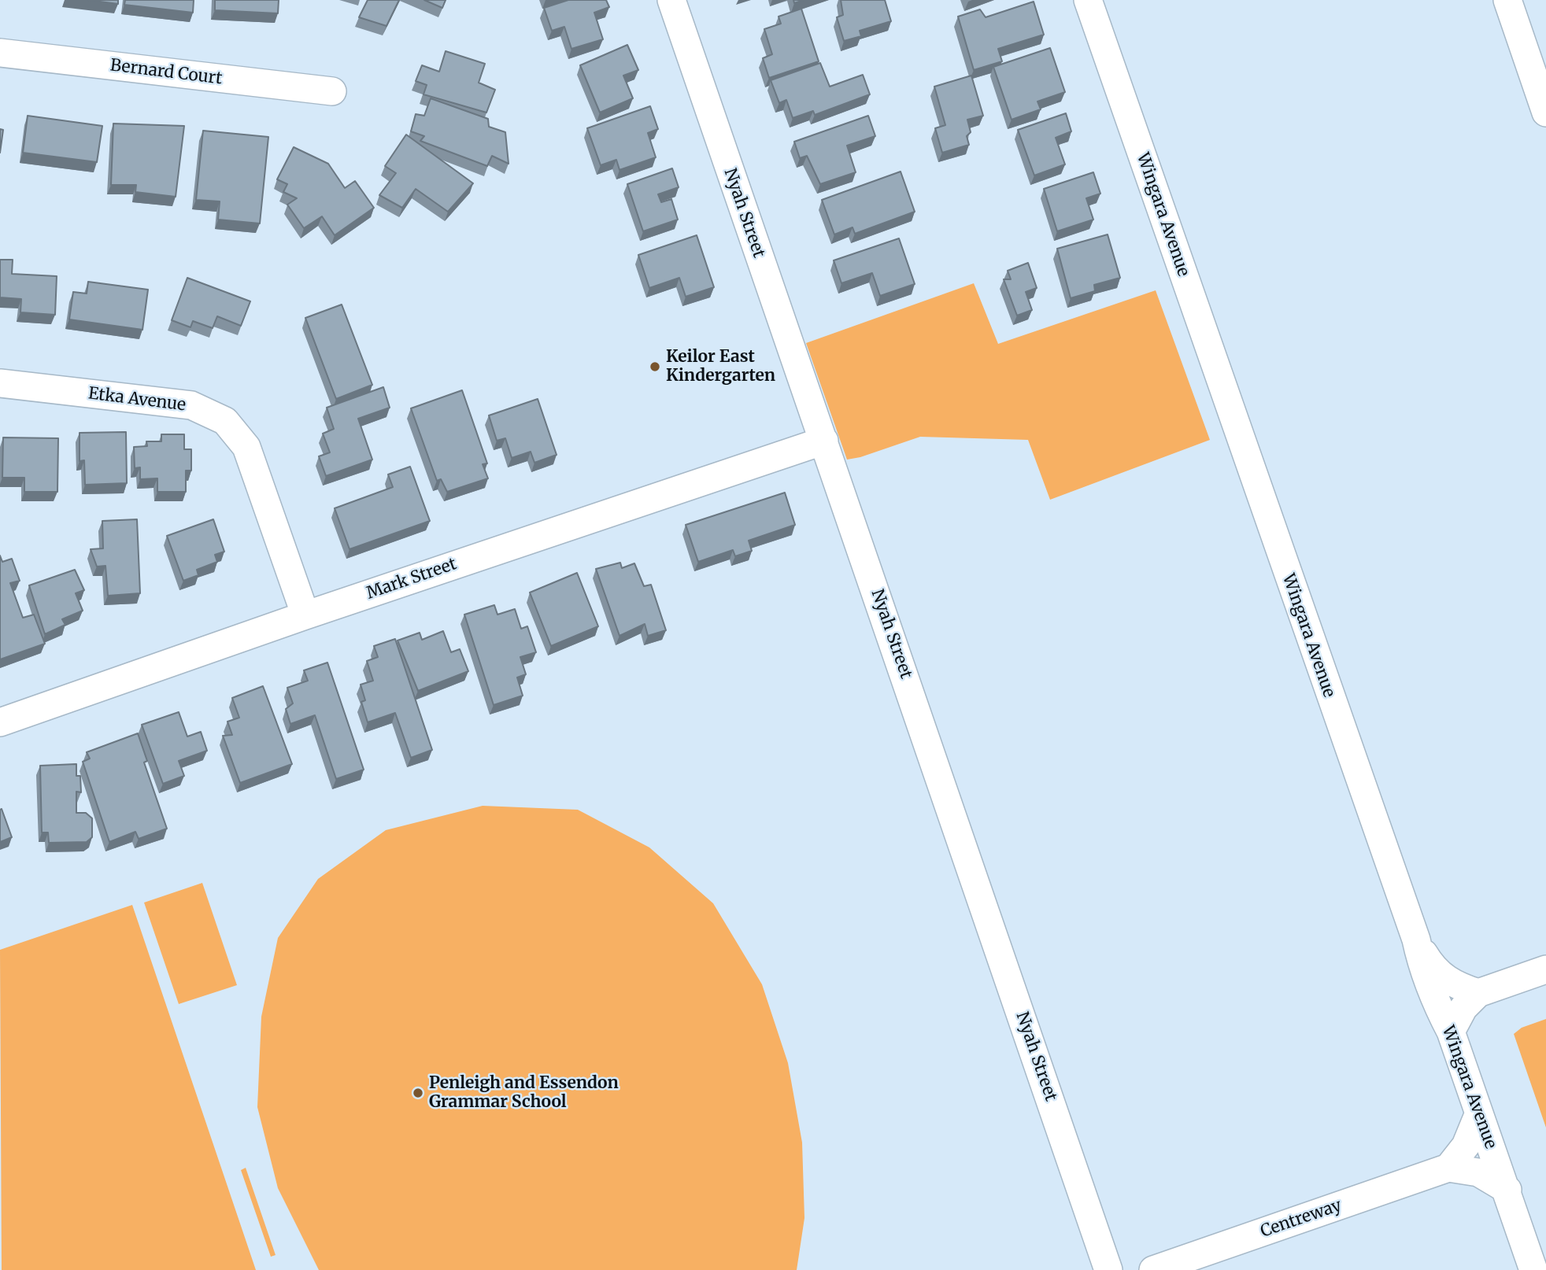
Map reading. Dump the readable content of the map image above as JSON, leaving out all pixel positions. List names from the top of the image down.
{
  "streets": {
    "street": [
      "Bernard Court",
      "Nyah Street",
      "Wingara Avenue",
      "Etka Avenue",
      "Mark Street",
      "Centreway"
    ]
  },
  "crossings": [
    ["Nyah Street", "Mark Street"],
    ["Wingara Avenue", "Centreway"],
    ["Etka Avenue", "Mark Street"]
  ],
  "places": ["Keilor East Kindergarten", "Penleigh and Essendon Grammar School"]
}
